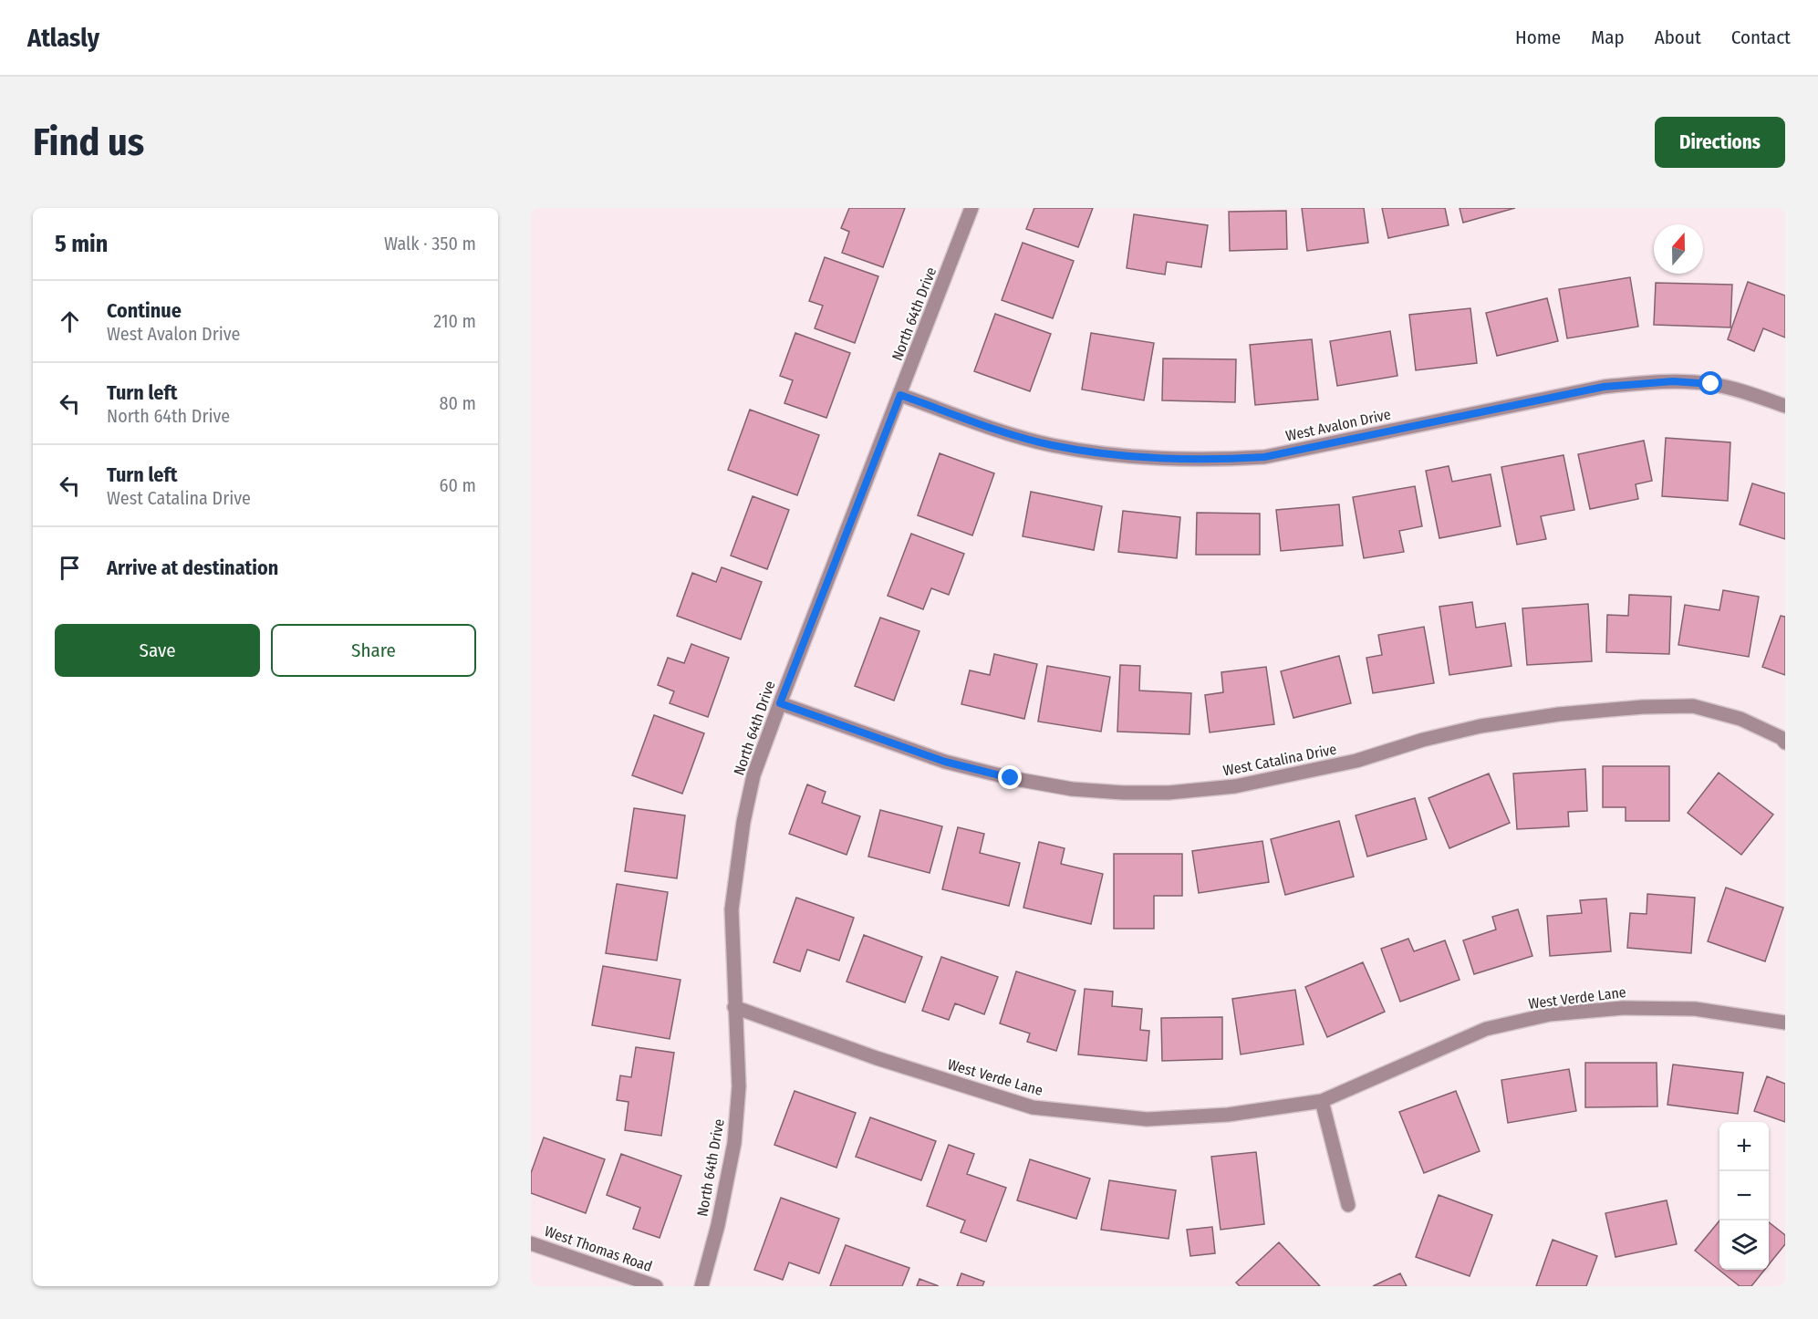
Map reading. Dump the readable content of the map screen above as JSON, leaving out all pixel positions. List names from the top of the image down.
{
  "streets": {
    "street": [
      "North 64th Drive",
      "West Avalon Drive",
      "West Catalina Drive",
      "West Verde Lane",
      "West Thomas Road"
    ]
  },
  "crossings": [
    ["North 64th Drive", "West Avalon Drive"],
    ["North 64th Drive", "West Catalina Drive"],
    ["North 64th Drive", "West Verde Lane"]
  ],
  "north": "top",
  "page": {
    "header": "Atlasly",
    "nav": [
      "Home",
      "Map",
      "About",
      "Contact"
    ],
    "buttons": [
      "Directions",
      ["Save", "Share"]
    ],
    "title": "Find us",
    "heading": ["5 min", "Walk · 350 m"],
    "list": [
      ["Continue", "West Avalon Drive", "210 m"],
      ["Turn left", "North 64th Drive", "80 m"],
      ["Turn left", "West Catalina Drive", "60 m"],
      "Arrive at destination"
    ],
    "map_buttons": ["+", "−"]
  }
}
